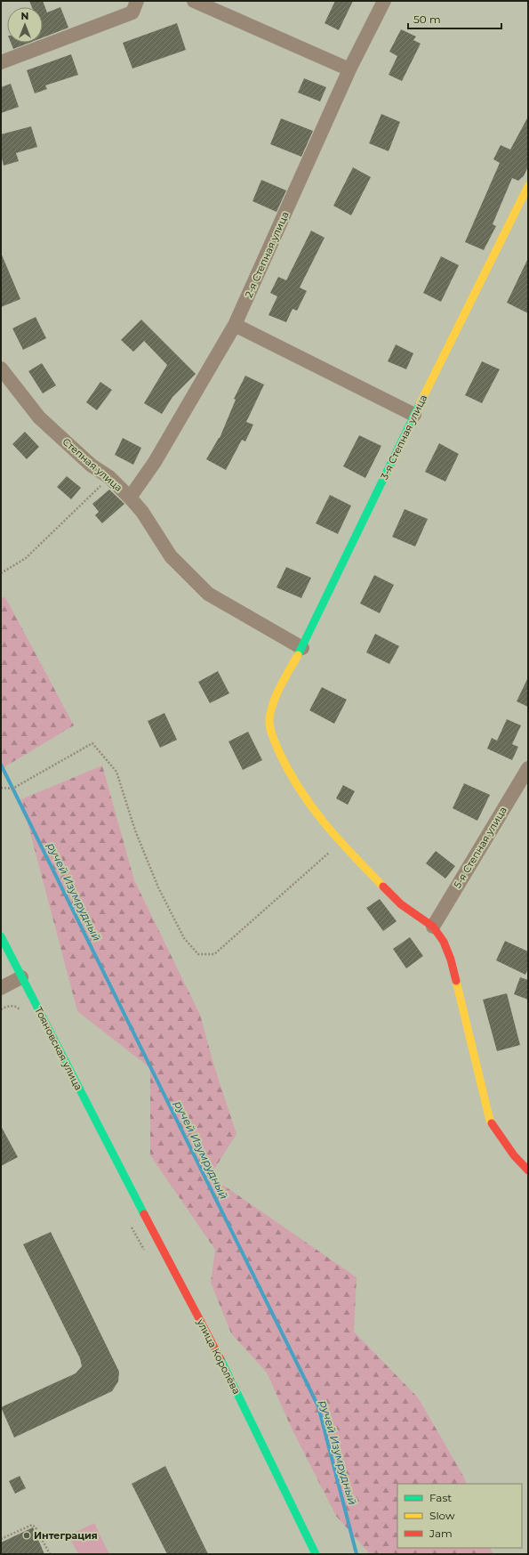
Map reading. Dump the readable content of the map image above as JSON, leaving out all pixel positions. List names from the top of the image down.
{
  "streets": {
    "street": [
      "2-я Степная улица",
      "3-я Степная улица",
      "Степная улица",
      "5-я Степная улица",
      "Тояновская улица",
      "улица Королёва"
    ]
  },
  "crossings": [
    ["2-я Степная улица", "Степная улица"],
    ["3-я Степная улица", "Степная улица"],
    ["3-я Степная улица", "5-я Степная улица"],
    ["Тояновская улица", "улица Королёва"]
  ],
  "water": ["ручей Изумрудный"],
  "places": ["Интеграция"],
  "legend": ["Fast", "Slow", "Jam"],
  "scale_bar": "50 m",
  "north": "top"
}
